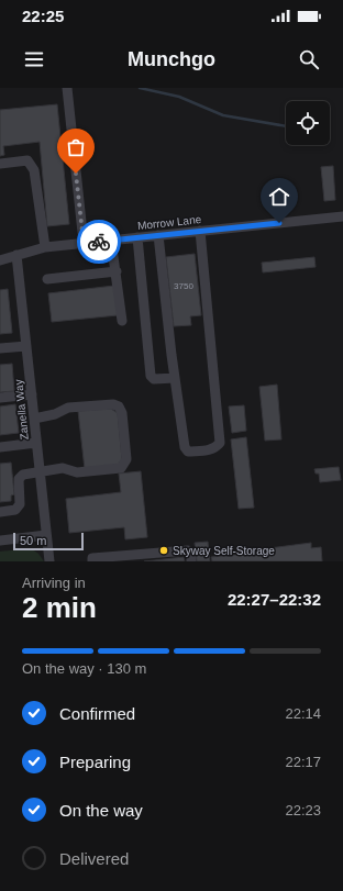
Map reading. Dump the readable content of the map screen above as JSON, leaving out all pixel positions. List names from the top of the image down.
{
  "streets": {
    "street": ["Morrow Lane", "Zanella Way"]
  },
  "crossings": [
    ["Morrow Lane", "Zanella Way"]
  ],
  "places": ["Skyway Self-Storage"],
  "house_numbers": ["3750"],
  "scale_bar": "50 m",
  "page": {
    "status": "22:25",
    "header": "Munchgo",
    "scale": "50 m",
    "heading": ["2 min", "Arriving in", "22:27–22:32"],
    "bar": "On the way · 130 m",
    "list": [
      ["Confirmed", "22:14"],
      ["Preparing", "22:17"],
      ["On the way", "22:23"],
      "Delivered"
    ]
  }
}
